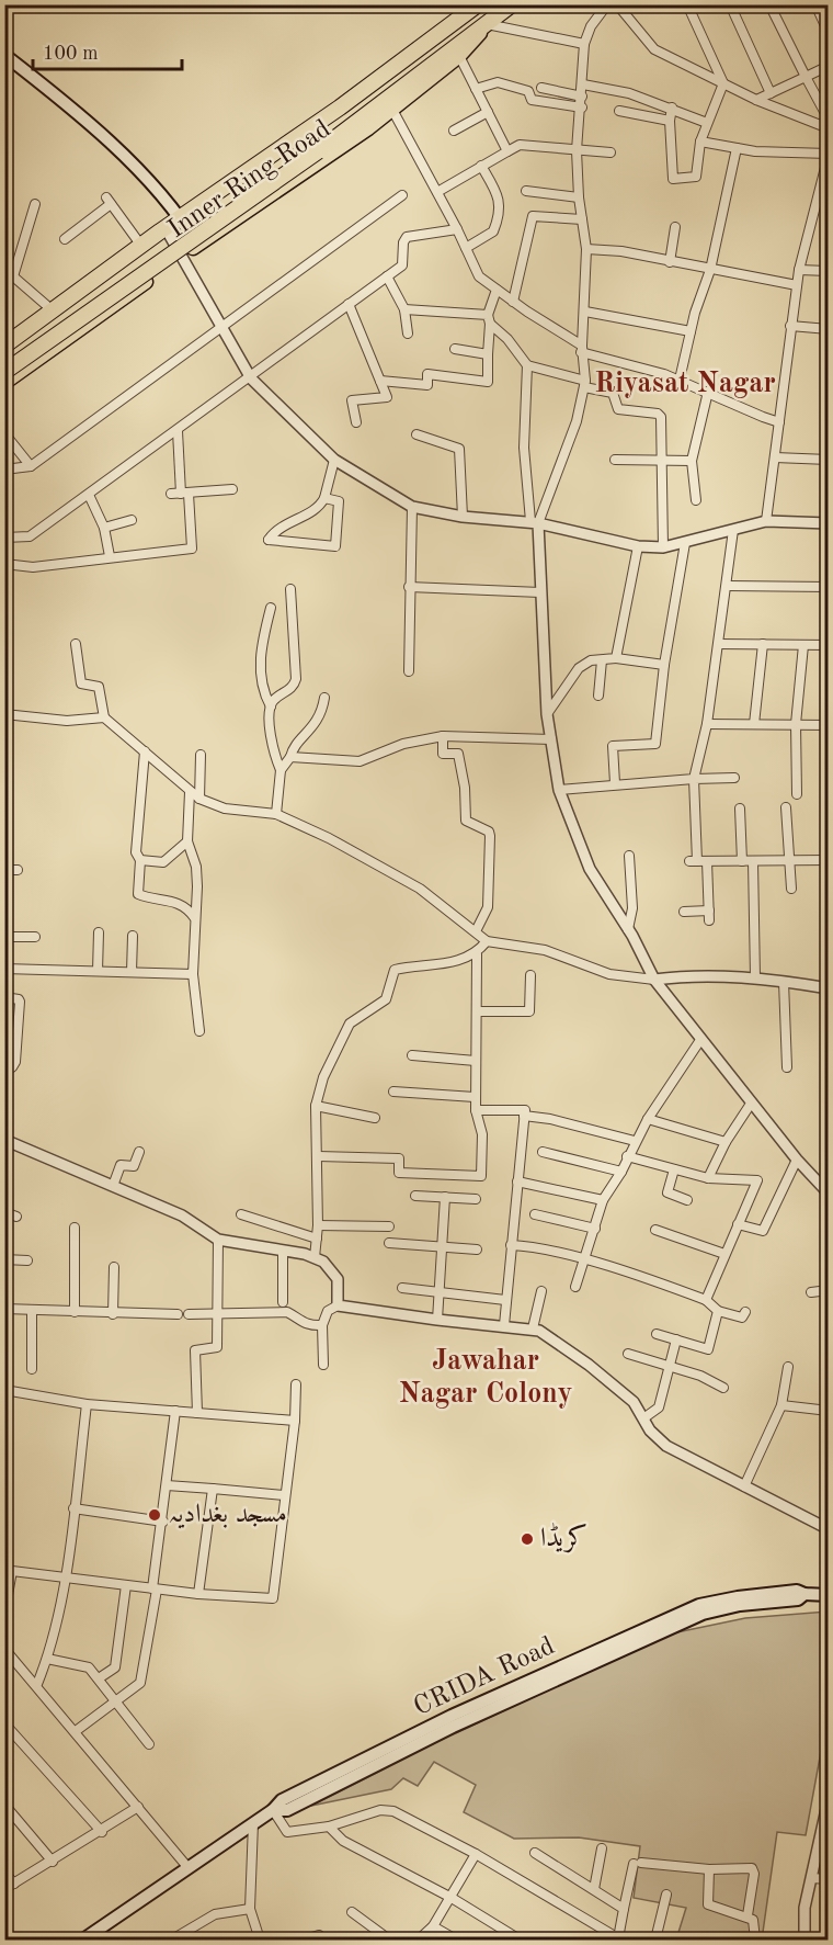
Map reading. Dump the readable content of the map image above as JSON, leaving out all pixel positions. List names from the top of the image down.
{
  "streets": {
    "highway": ["Inner Ring Road"],
    "main road": ["CRIDA Road"]
  },
  "districts": ["Riyasat Nagar", "Jawahar Nagar Colony"],
  "places": ["مسجد بغدادیہ", "کریڈا"],
  "scale_bar": "100 m"
}
